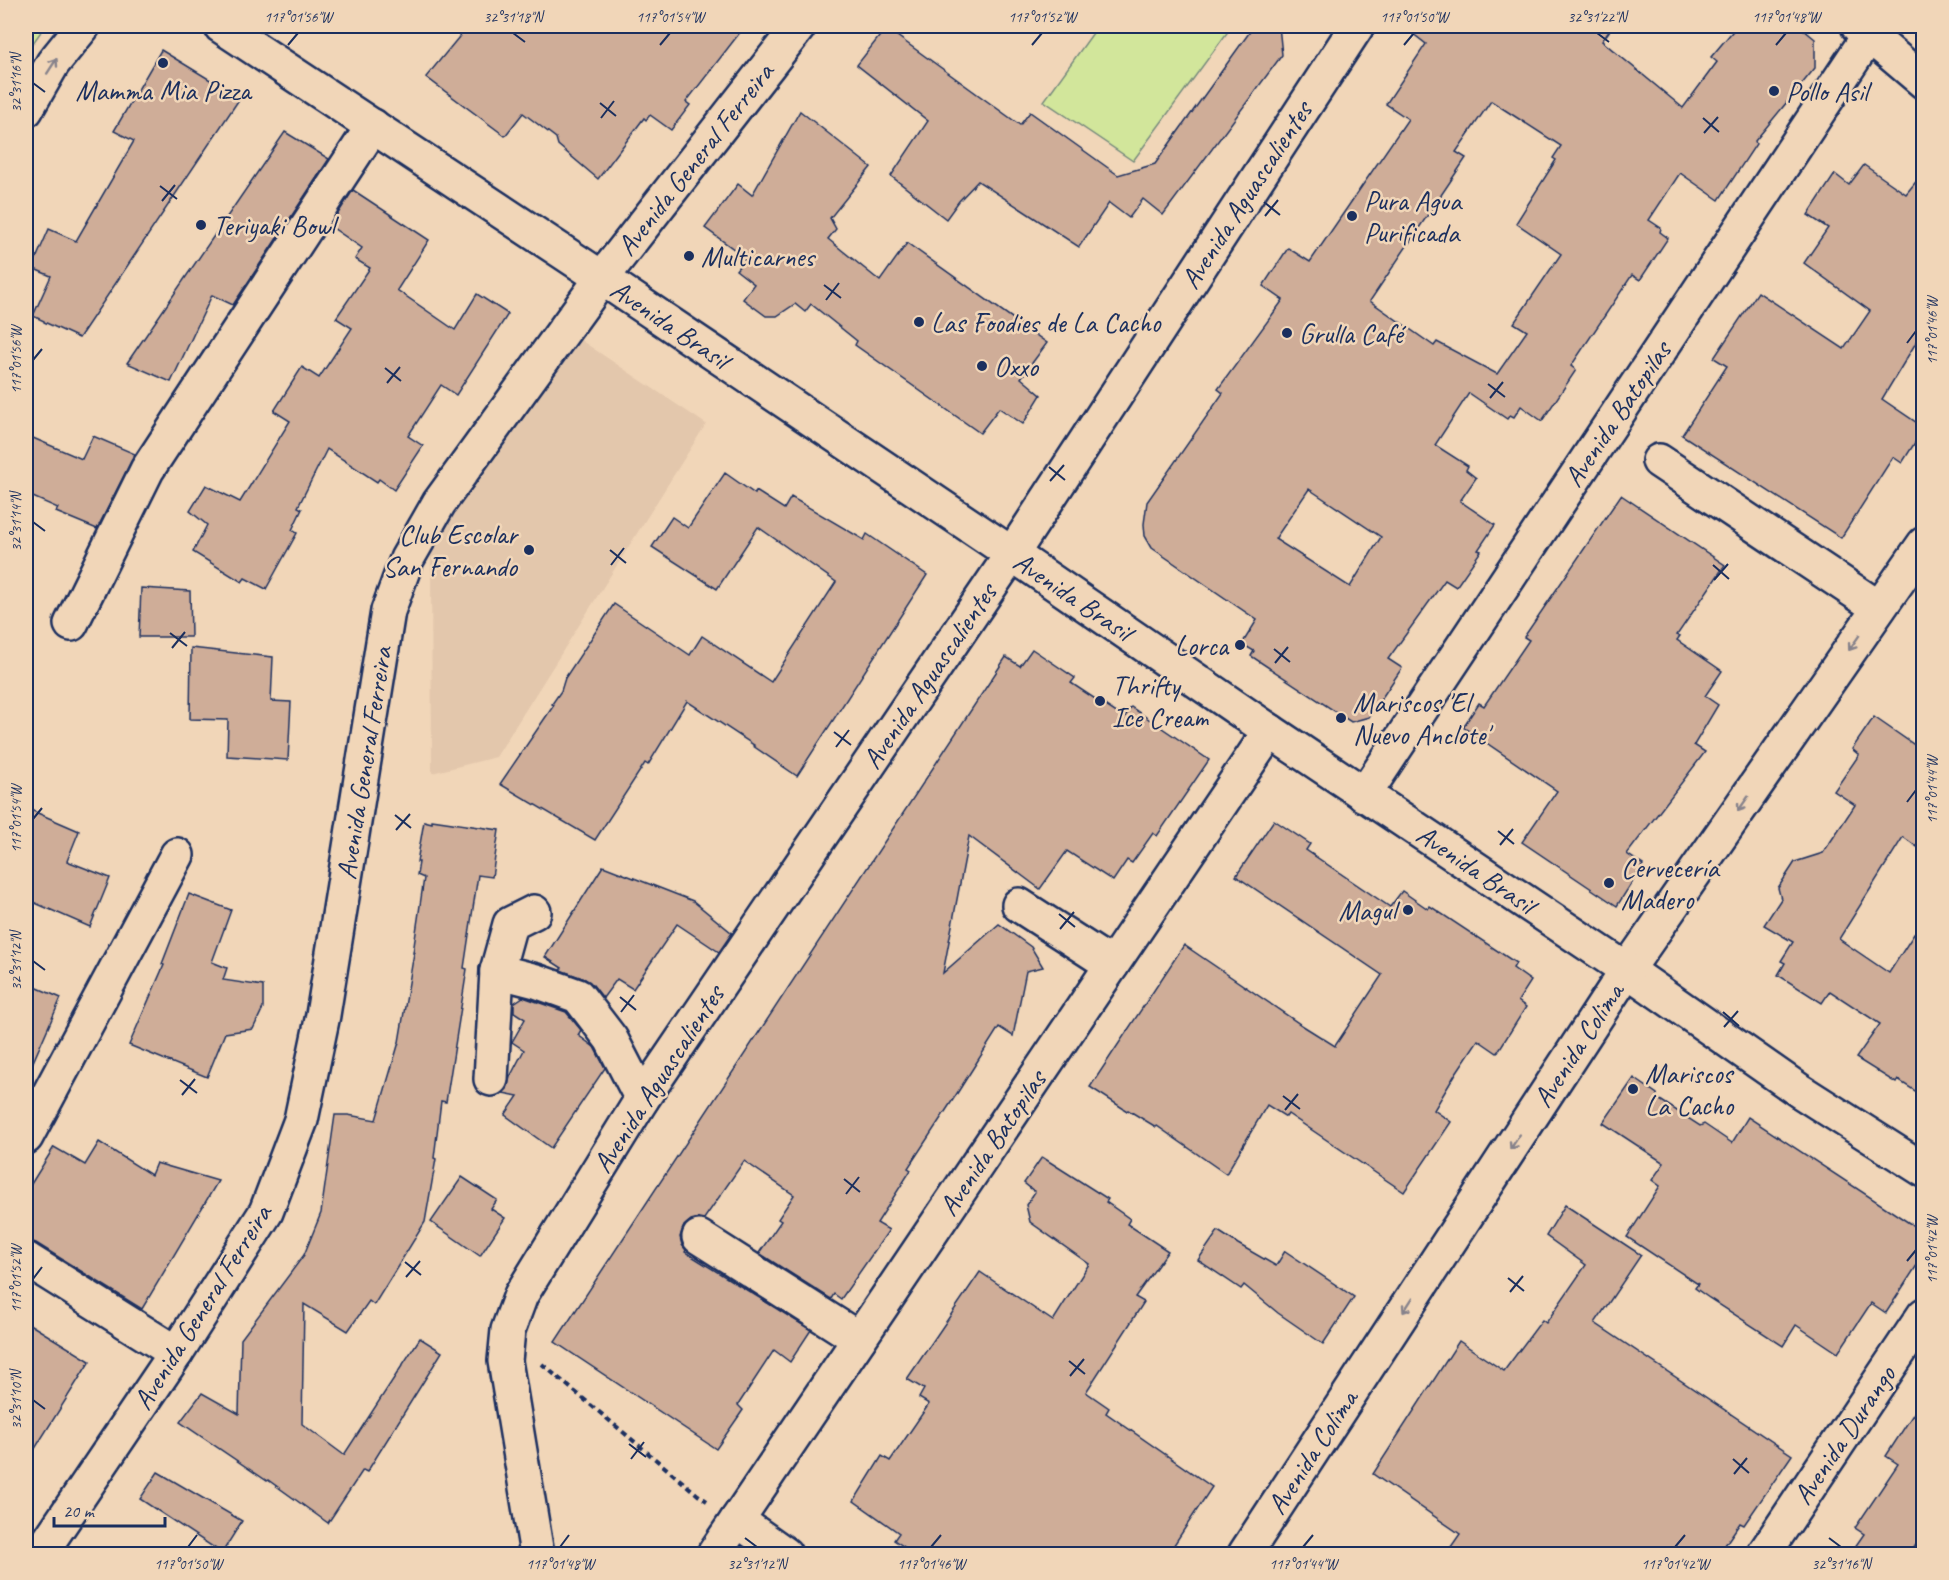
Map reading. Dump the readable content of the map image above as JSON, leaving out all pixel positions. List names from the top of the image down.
{
  "streets": {
    "street": [
      "Avenida General Ferreira",
      "Avenida Aguascalientes",
      "Avenida Brasil",
      "Avenida Batopilas",
      "Avenida Colima",
      "Avenida Durango"
    ]
  },
  "crossings": [
    ["Avenida General Ferreira", "Avenida Brasil"],
    ["Avenida Aguascalientes", "Avenida Brasil"],
    ["Avenida Brasil", "Avenida Batopilas"],
    ["Avenida Brasil", "Avenida Colima"]
  ],
  "one_way": ["Avenida Colima"],
  "places": [
    "Mamma Mia Pizza",
    "Pollo Asil",
    "Pura Agua Purificada",
    "Teriyaki Bowl",
    "Multicarnes",
    "Las Foodies de La Cacho",
    "Grulla Café",
    "Oxxo",
    "Club Escolar San Fernando",
    "Lorca",
    "Thrifty Ice Cream",
    "Mariscos 'El Nuevo Anclote'",
    "Cervecería Madero",
    "Magul",
    "Mariscos La Cacho"
  ],
  "scale_bar": "20 m",
  "coordinates": [
    "117°01'56\"W",
    "32°31'18\"N",
    "117°01'54\"W",
    "117°01'52\"W",
    "117°01'50\"W",
    "32°31'22\"N",
    "117°01'48\"W",
    "32°31'16\"N",
    "117°01'46\"W",
    "32°31'14\"N",
    "117°01'44\"W",
    "32°31'12\"N",
    "117°01'42\"W",
    "32°31'10\"N"
  ]
}
